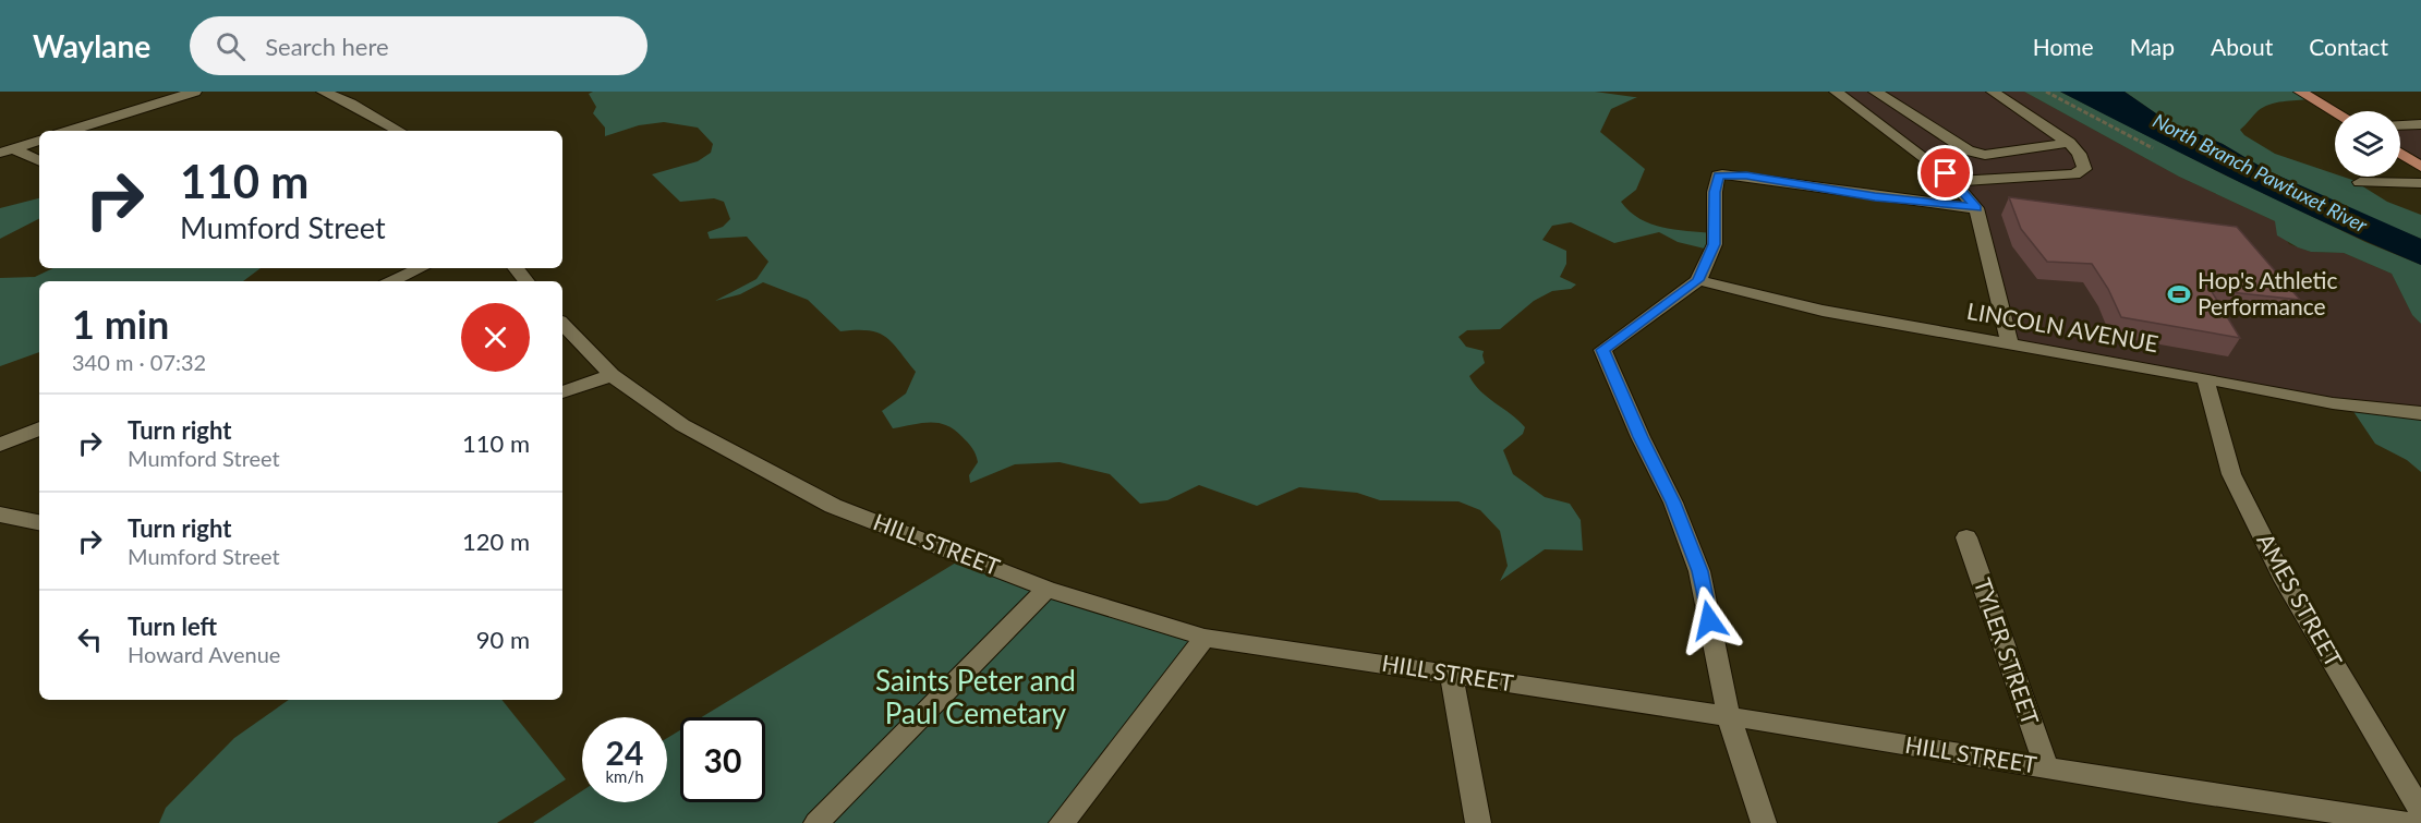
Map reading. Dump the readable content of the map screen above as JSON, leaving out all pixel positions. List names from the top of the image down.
{
  "streets": {
    "street": [
      "LINCOLN AVENUE",
      "HILL STREET",
      "AMES STREET",
      "TYLER STREET"
    ]
  },
  "crossings": [
    ["LINCOLN AVENUE", "AMES STREET"],
    ["HILL STREET", "TYLER STREET"]
  ],
  "water": ["North Branch Pawtuxet River"],
  "parks": ["Saints Peter and Paul Cemetary"],
  "places": {
    "sports": ["Hop's Athletic Performance"]
  },
  "page": {
    "header": "Waylane",
    "search": "Search here",
    "nav": [
      "Home",
      "Map",
      "About",
      "Contact"
    ],
    "turn": ["110 m", "Mumford Street"],
    "heading": ["1 min", "340 m · 07:32"],
    "list": [
      {
        "name": "Turn right",
        "note": "Mumford Street",
        "value": "110 m"
      },
      {
        "name": "Turn right",
        "note": "Mumford Street",
        "value": "120 m"
      },
      {
        "name": "Turn left",
        "note": "Howard Avenue",
        "value": "90 m"
      }
    ],
    "speed": "24 km/h",
    "limit": "30"
  }
}
